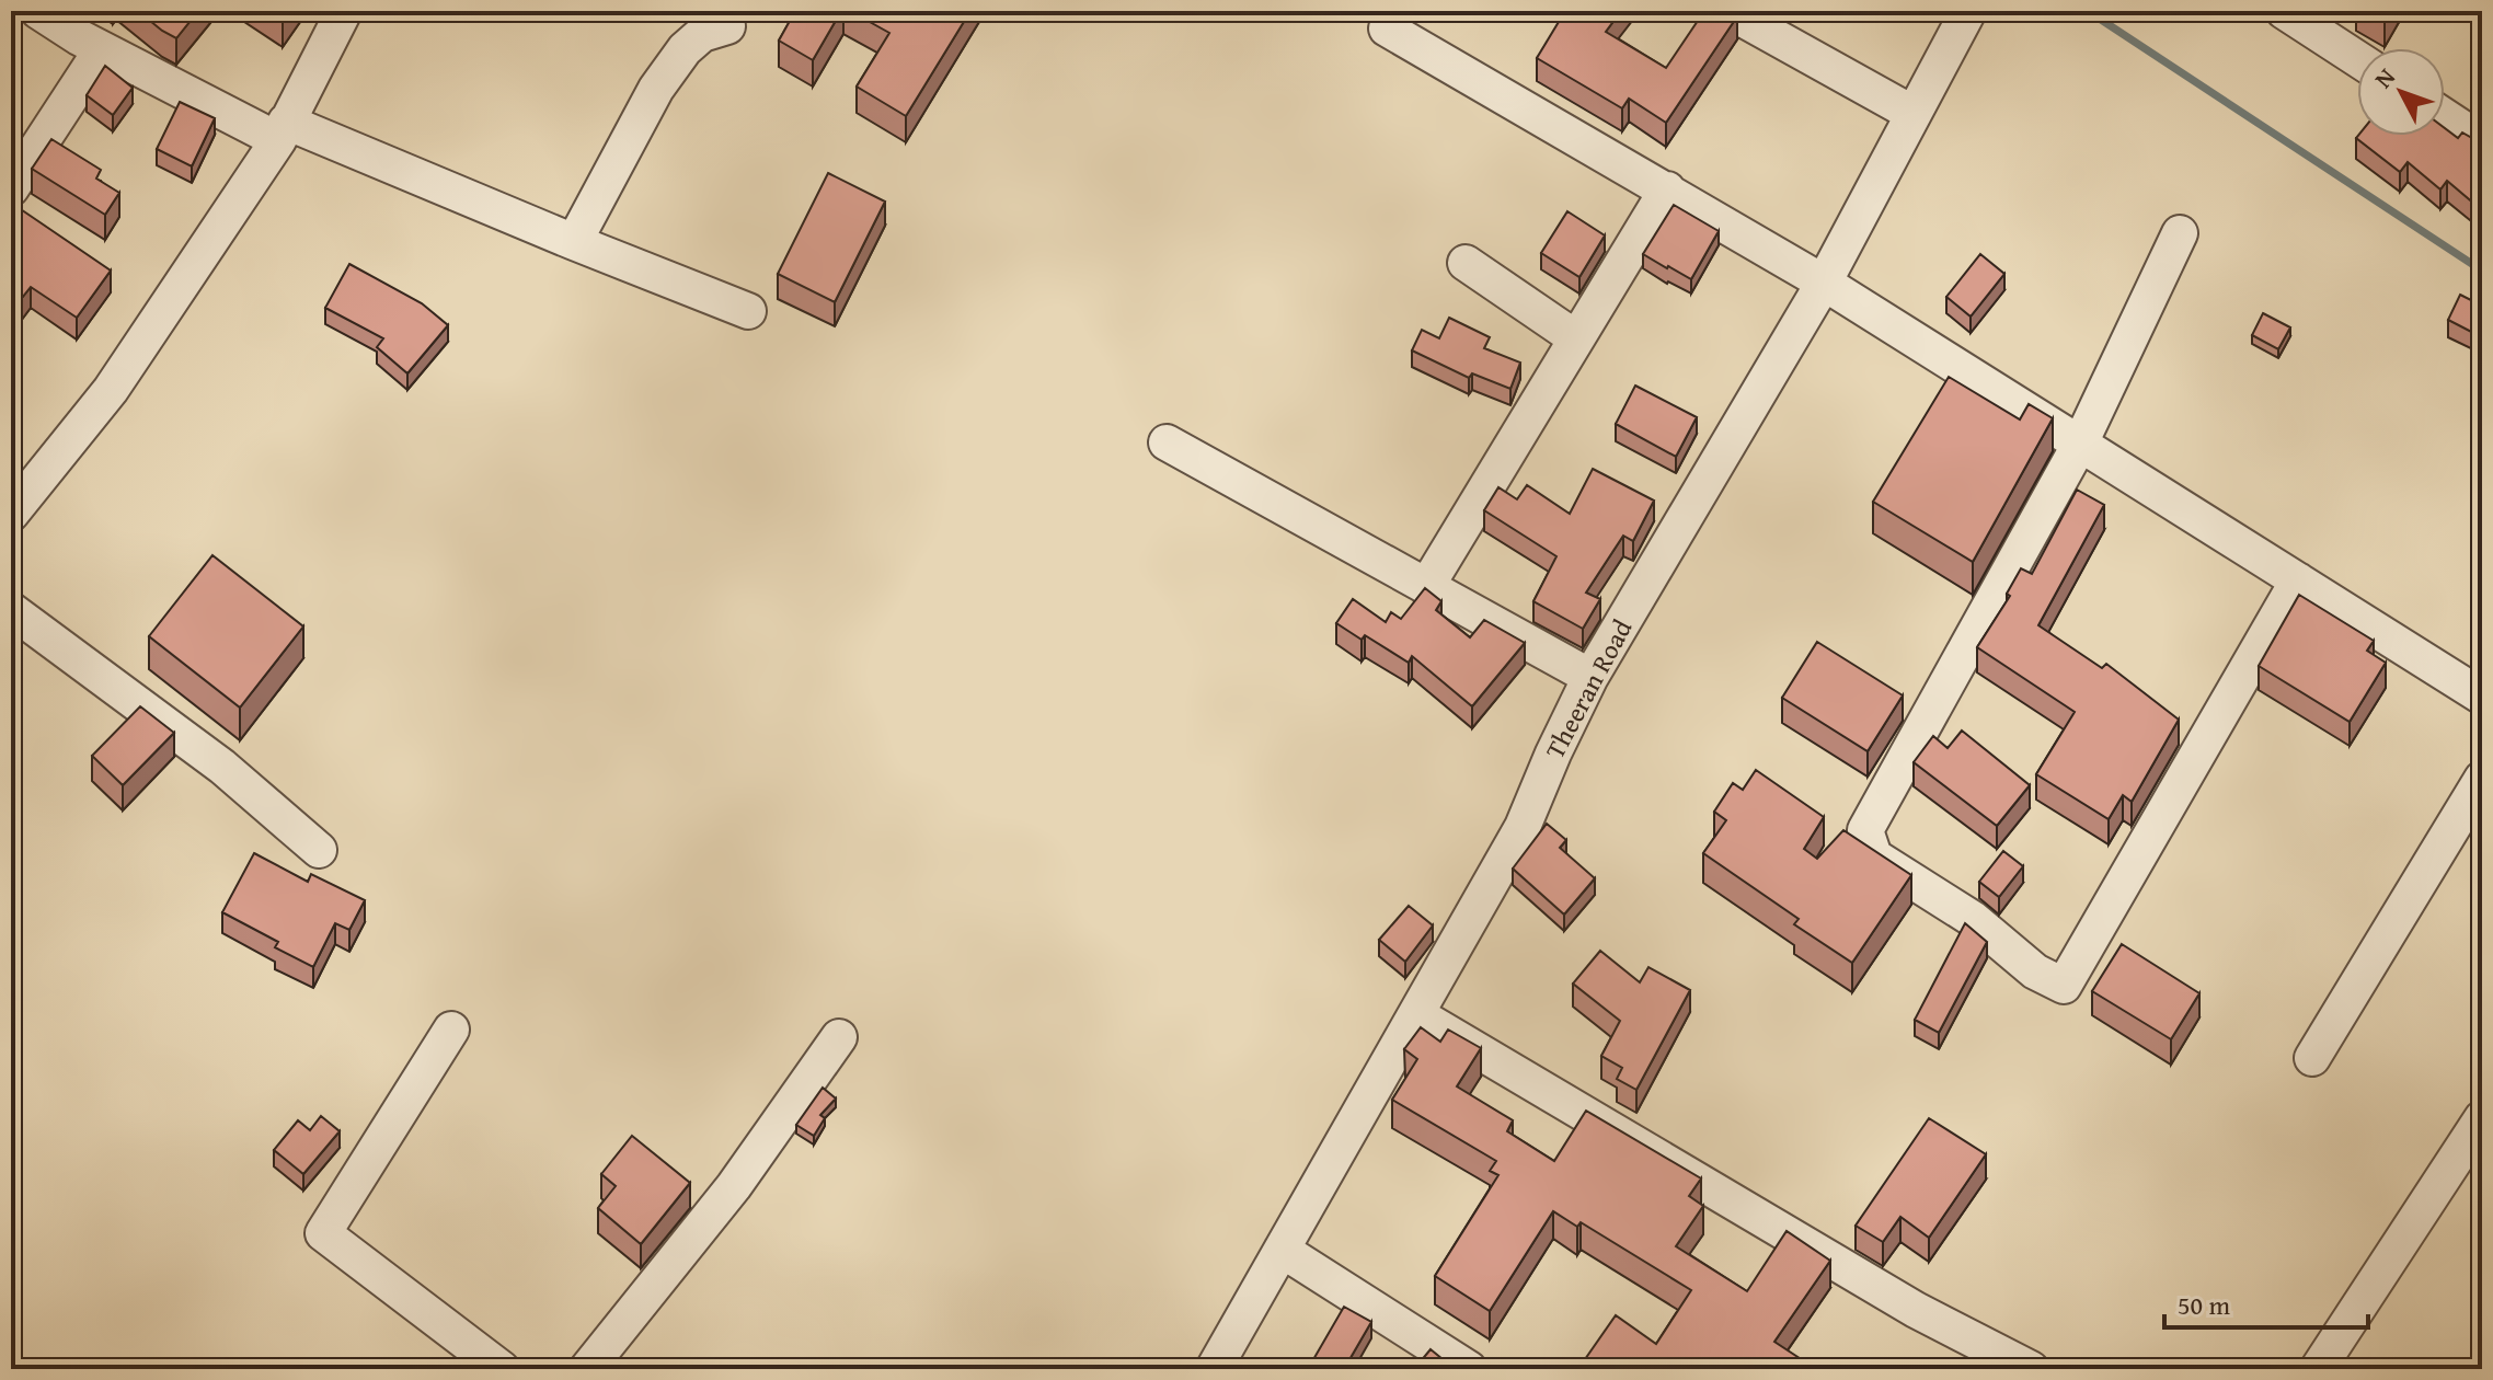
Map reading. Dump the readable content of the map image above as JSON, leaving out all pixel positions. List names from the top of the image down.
{
  "streets": {
    "street": ["Theeran Road"]
  },
  "scale_bar": "50 m",
  "north": "top left"
}
